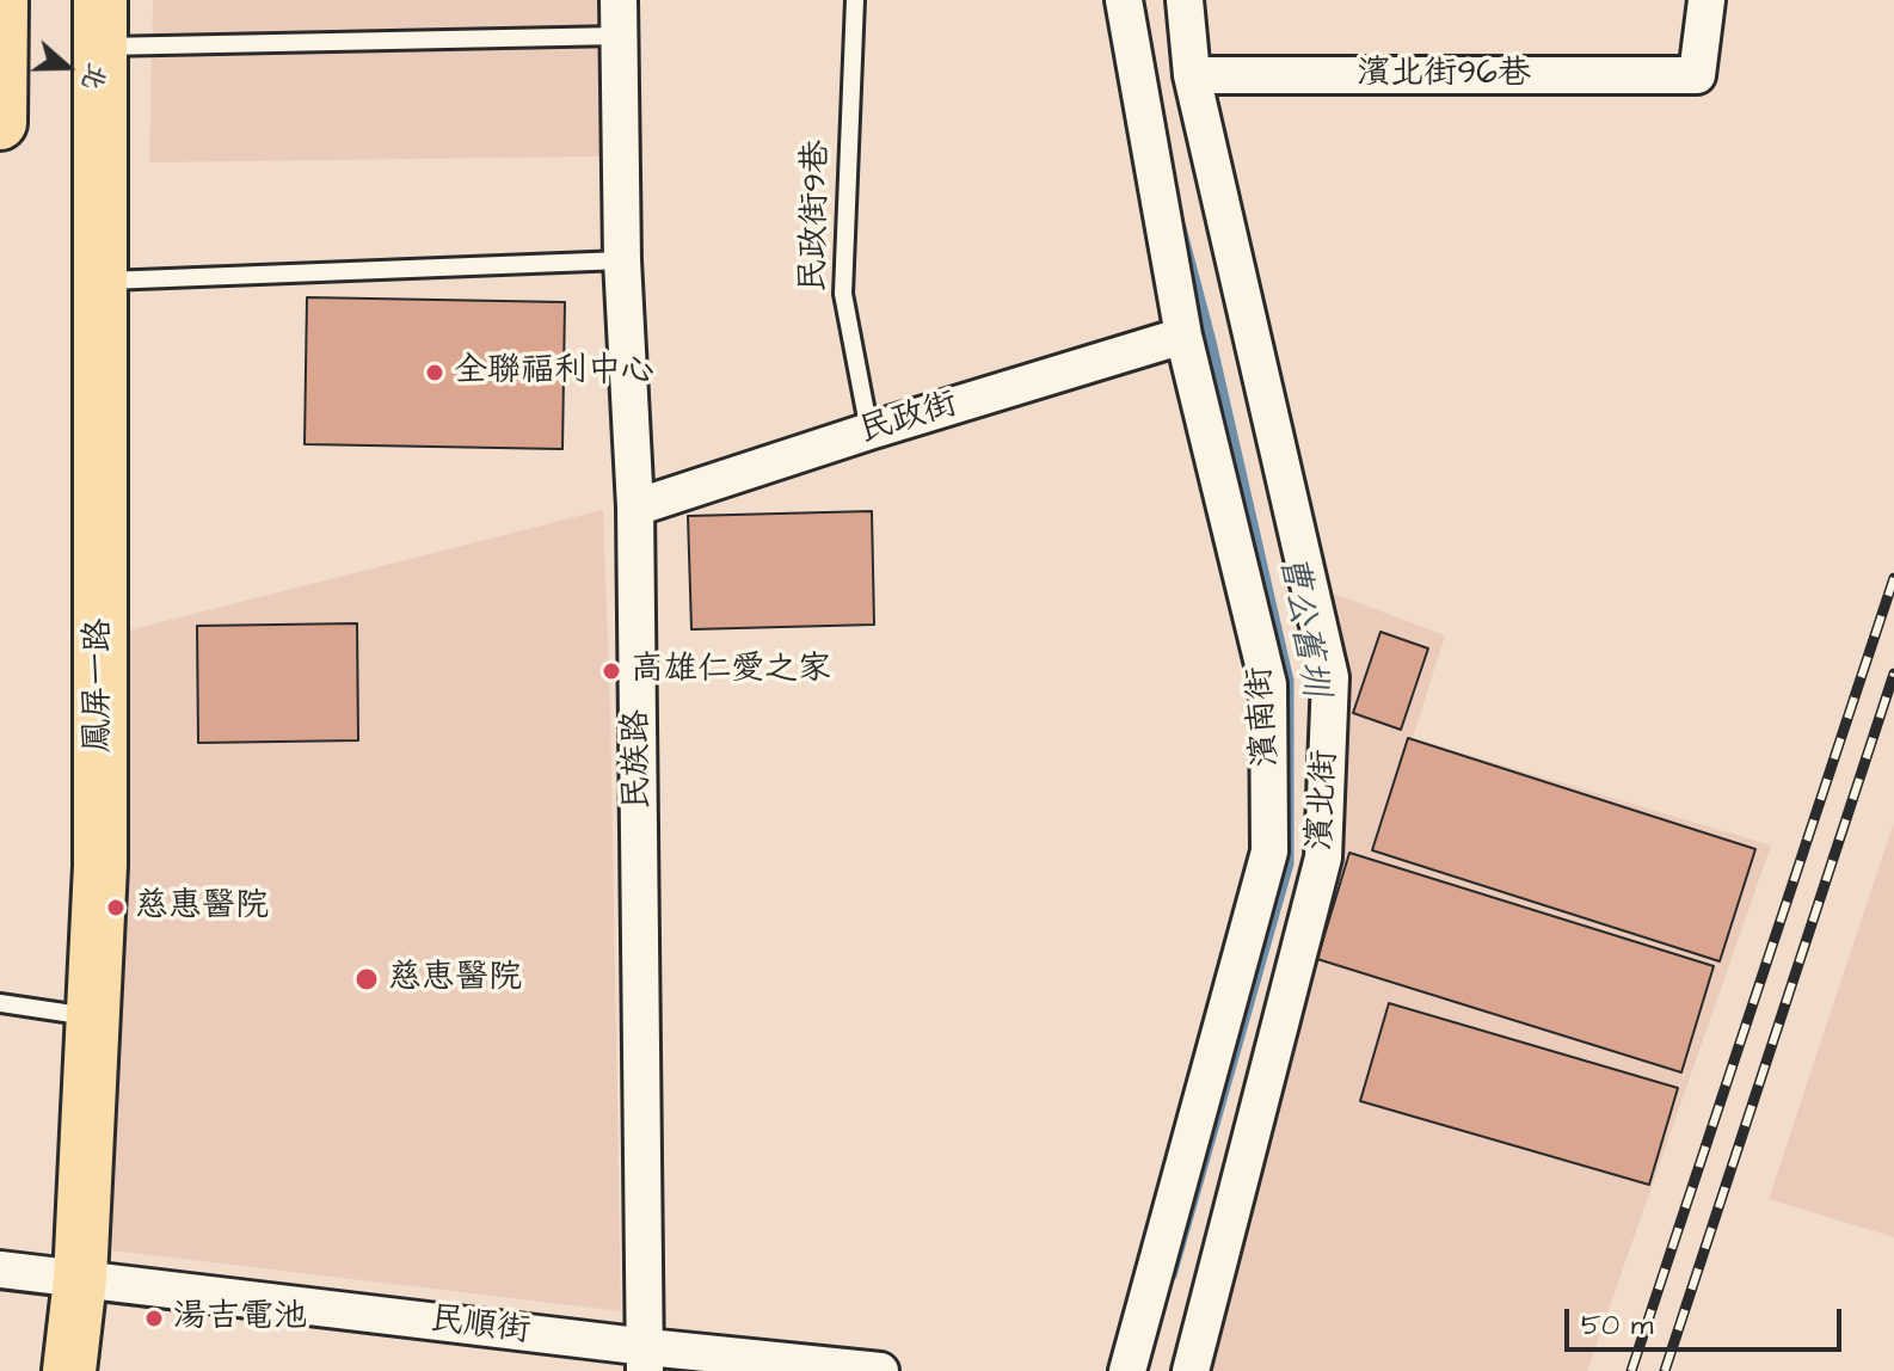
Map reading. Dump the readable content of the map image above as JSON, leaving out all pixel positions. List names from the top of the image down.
{
  "streets": {
    "main road": ["鳳屏一路"],
    "street": [
      "濱北街96巷",
      "民政街",
      "濱南街",
      "民族路",
      "濱北街",
      "民順街"
    ],
    "lane": ["民政街9巷"]
  },
  "crossings": [
    ["濱北街96巷", "濱北街"],
    ["民政街9巷", "民政街"],
    ["民政街", "濱南街"],
    ["民政街", "民族路"],
    ["鳳屏一路", "民順街"],
    ["民族路", "民順街"]
  ],
  "water": ["曹公舊圳"],
  "places": [
    "全聯福利中心",
    "高雄仁愛之家",
    "慈惠醫院",
    "慈恵醫院",
    "湯吉電池"
  ],
  "scale_bar": "50 m",
  "north": "right"
}
